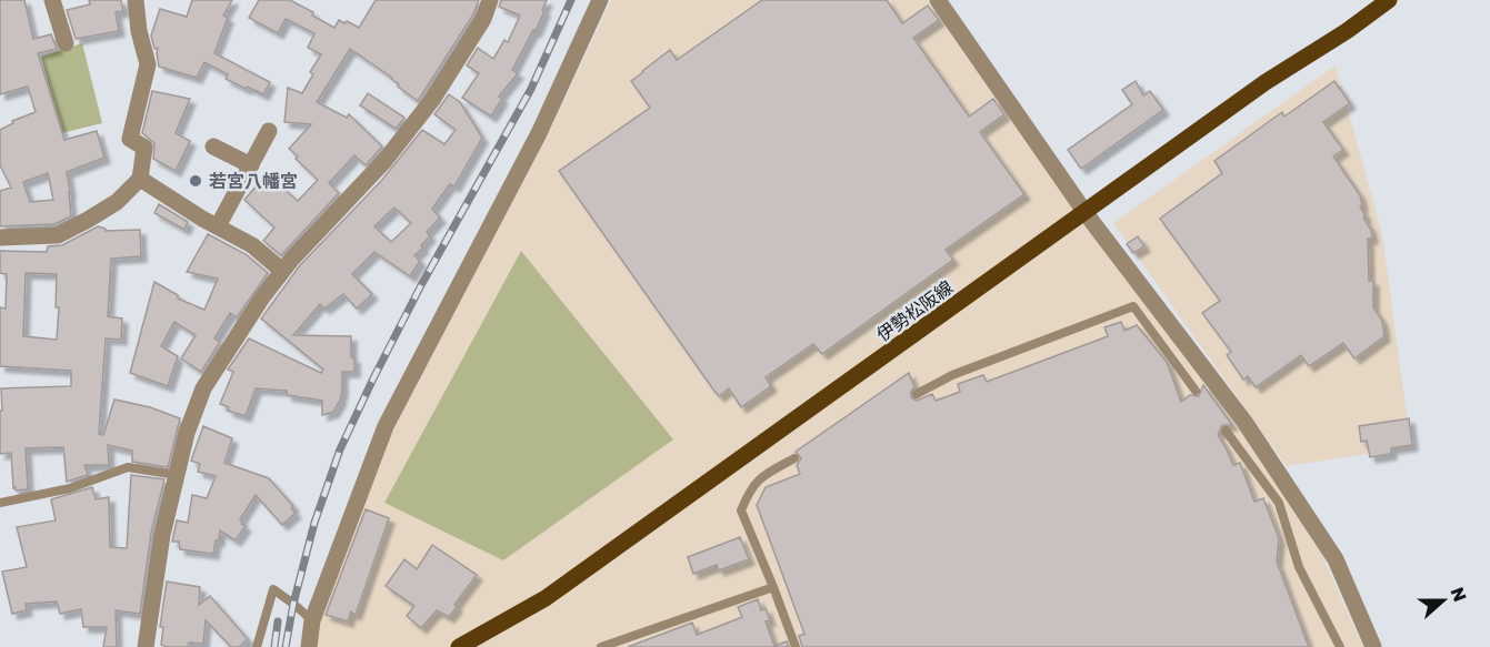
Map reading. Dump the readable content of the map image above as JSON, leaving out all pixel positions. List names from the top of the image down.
{
  "streets": {
    "main road": ["伊勢松阪線"]
  },
  "places": ["若宮八幡宮"],
  "north": "right"
}
